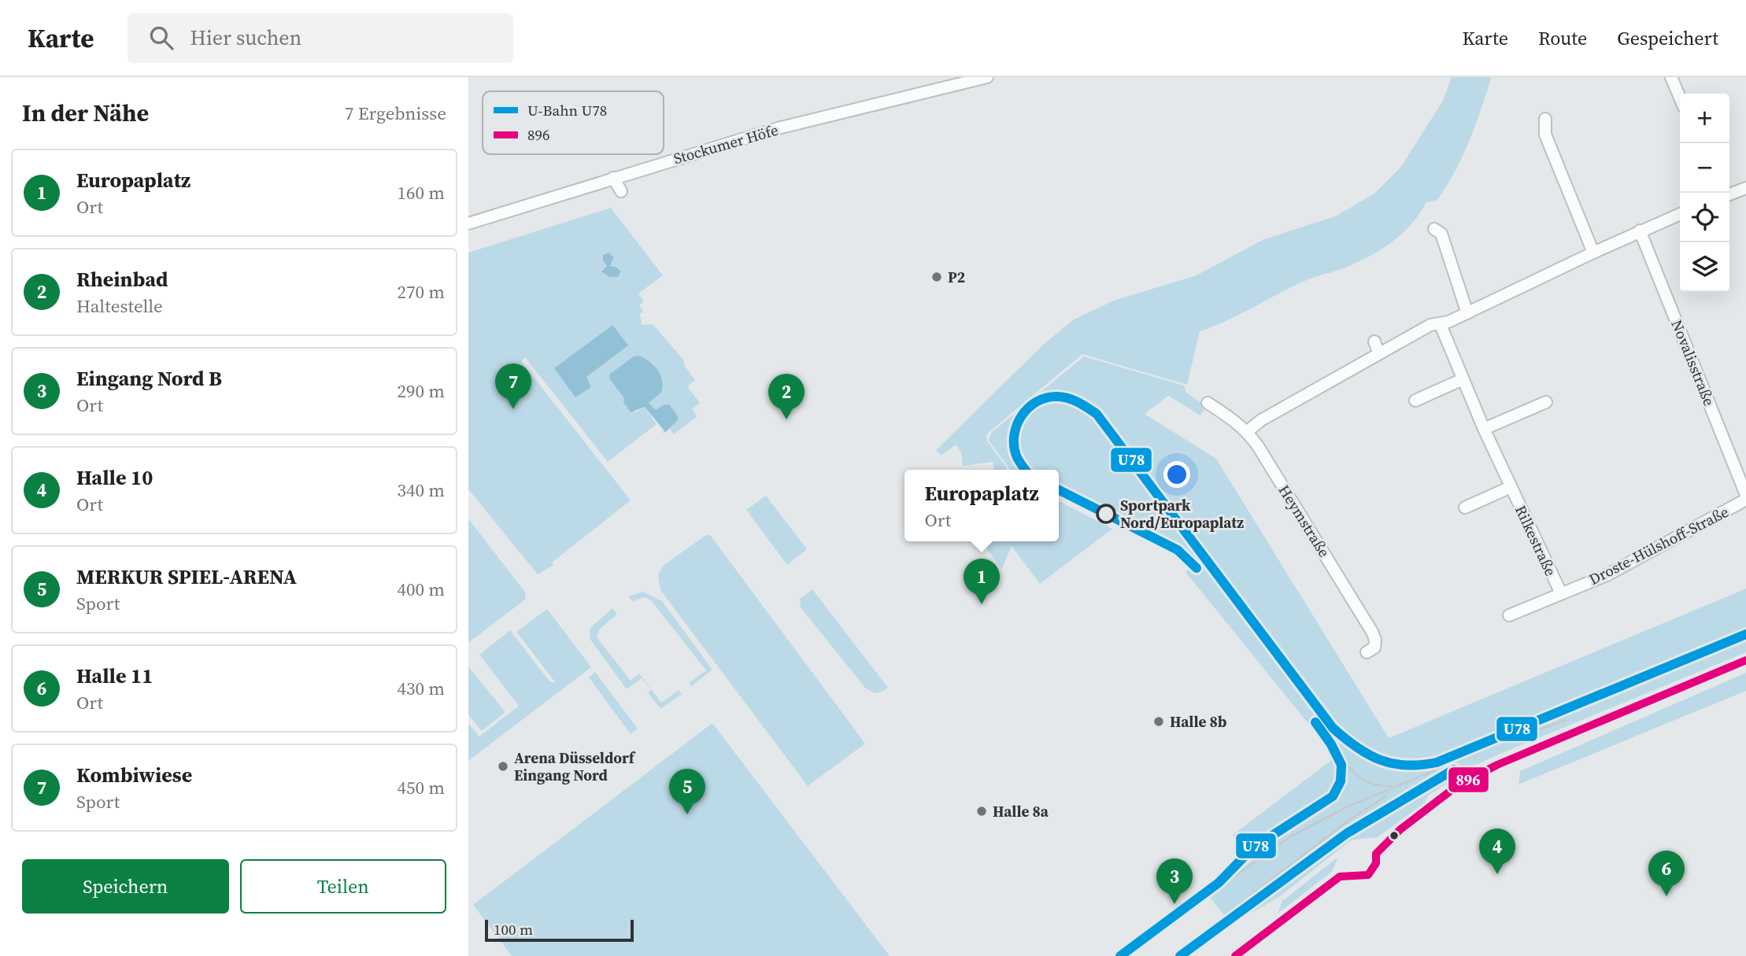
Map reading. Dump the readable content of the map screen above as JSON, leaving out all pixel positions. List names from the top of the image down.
{
  "streets": {
    "street": [
      "Stockumer Höfe",
      "Novalisstraße",
      "Heymstraße",
      "Rilkestraße",
      "Droste-Hülshoff-Straße"
    ]
  },
  "crossings": [
    ["Rilkestraße", "Droste-Hülshoff-Straße"]
  ],
  "places": [
    "P2",
    "Sportpark Nord/Europaplatz",
    "Halle 8b",
    "Arena Düsseldorf Eingang Nord",
    "Halle 8a"
  ],
  "lines": ["metro line U78", "transit line 896"],
  "legend": ["U-Bahn U78", "896"],
  "scale_bar": "100 m",
  "page": {
    "header": "Karte",
    "search": "Hier suchen",
    "nav": ["Karte", "Route", "Gespeichert"],
    "heading": ["In der Nähe", "7 Ergebnisse"],
    "map_buttons": ["+", "−"],
    "list": [
      {
        "mark": "1",
        "name": "Europaplatz",
        "note": "Ort",
        "value": "160 m"
      },
      {
        "mark": "2",
        "name": "Rheinbad",
        "note": "Haltestelle",
        "value": "270 m"
      },
      {
        "mark": "3",
        "name": "Eingang Nord B",
        "note": "Ort",
        "value": "290 m"
      },
      {
        "mark": "4",
        "name": "Halle 10",
        "note": "Ort",
        "value": "340 m"
      },
      {
        "mark": "5",
        "name": "MERKUR SPIEL-ARENA",
        "note": "Sport",
        "value": "400 m"
      },
      {
        "mark": "6",
        "name": "Halle 11",
        "note": "Ort",
        "value": "430 m"
      },
      {
        "mark": "7",
        "name": "Kombiwiese",
        "note": "Sport",
        "value": "450 m"
      }
    ],
    "pins": [
      "7",
      "2",
      "1",
      "5",
      "4",
      "6",
      "3"
    ],
    "popup": ["Europaplatz", "Ort"],
    "buttons": ["Speichern", "Teilen"],
    "scale": "100 m"
  }
}
